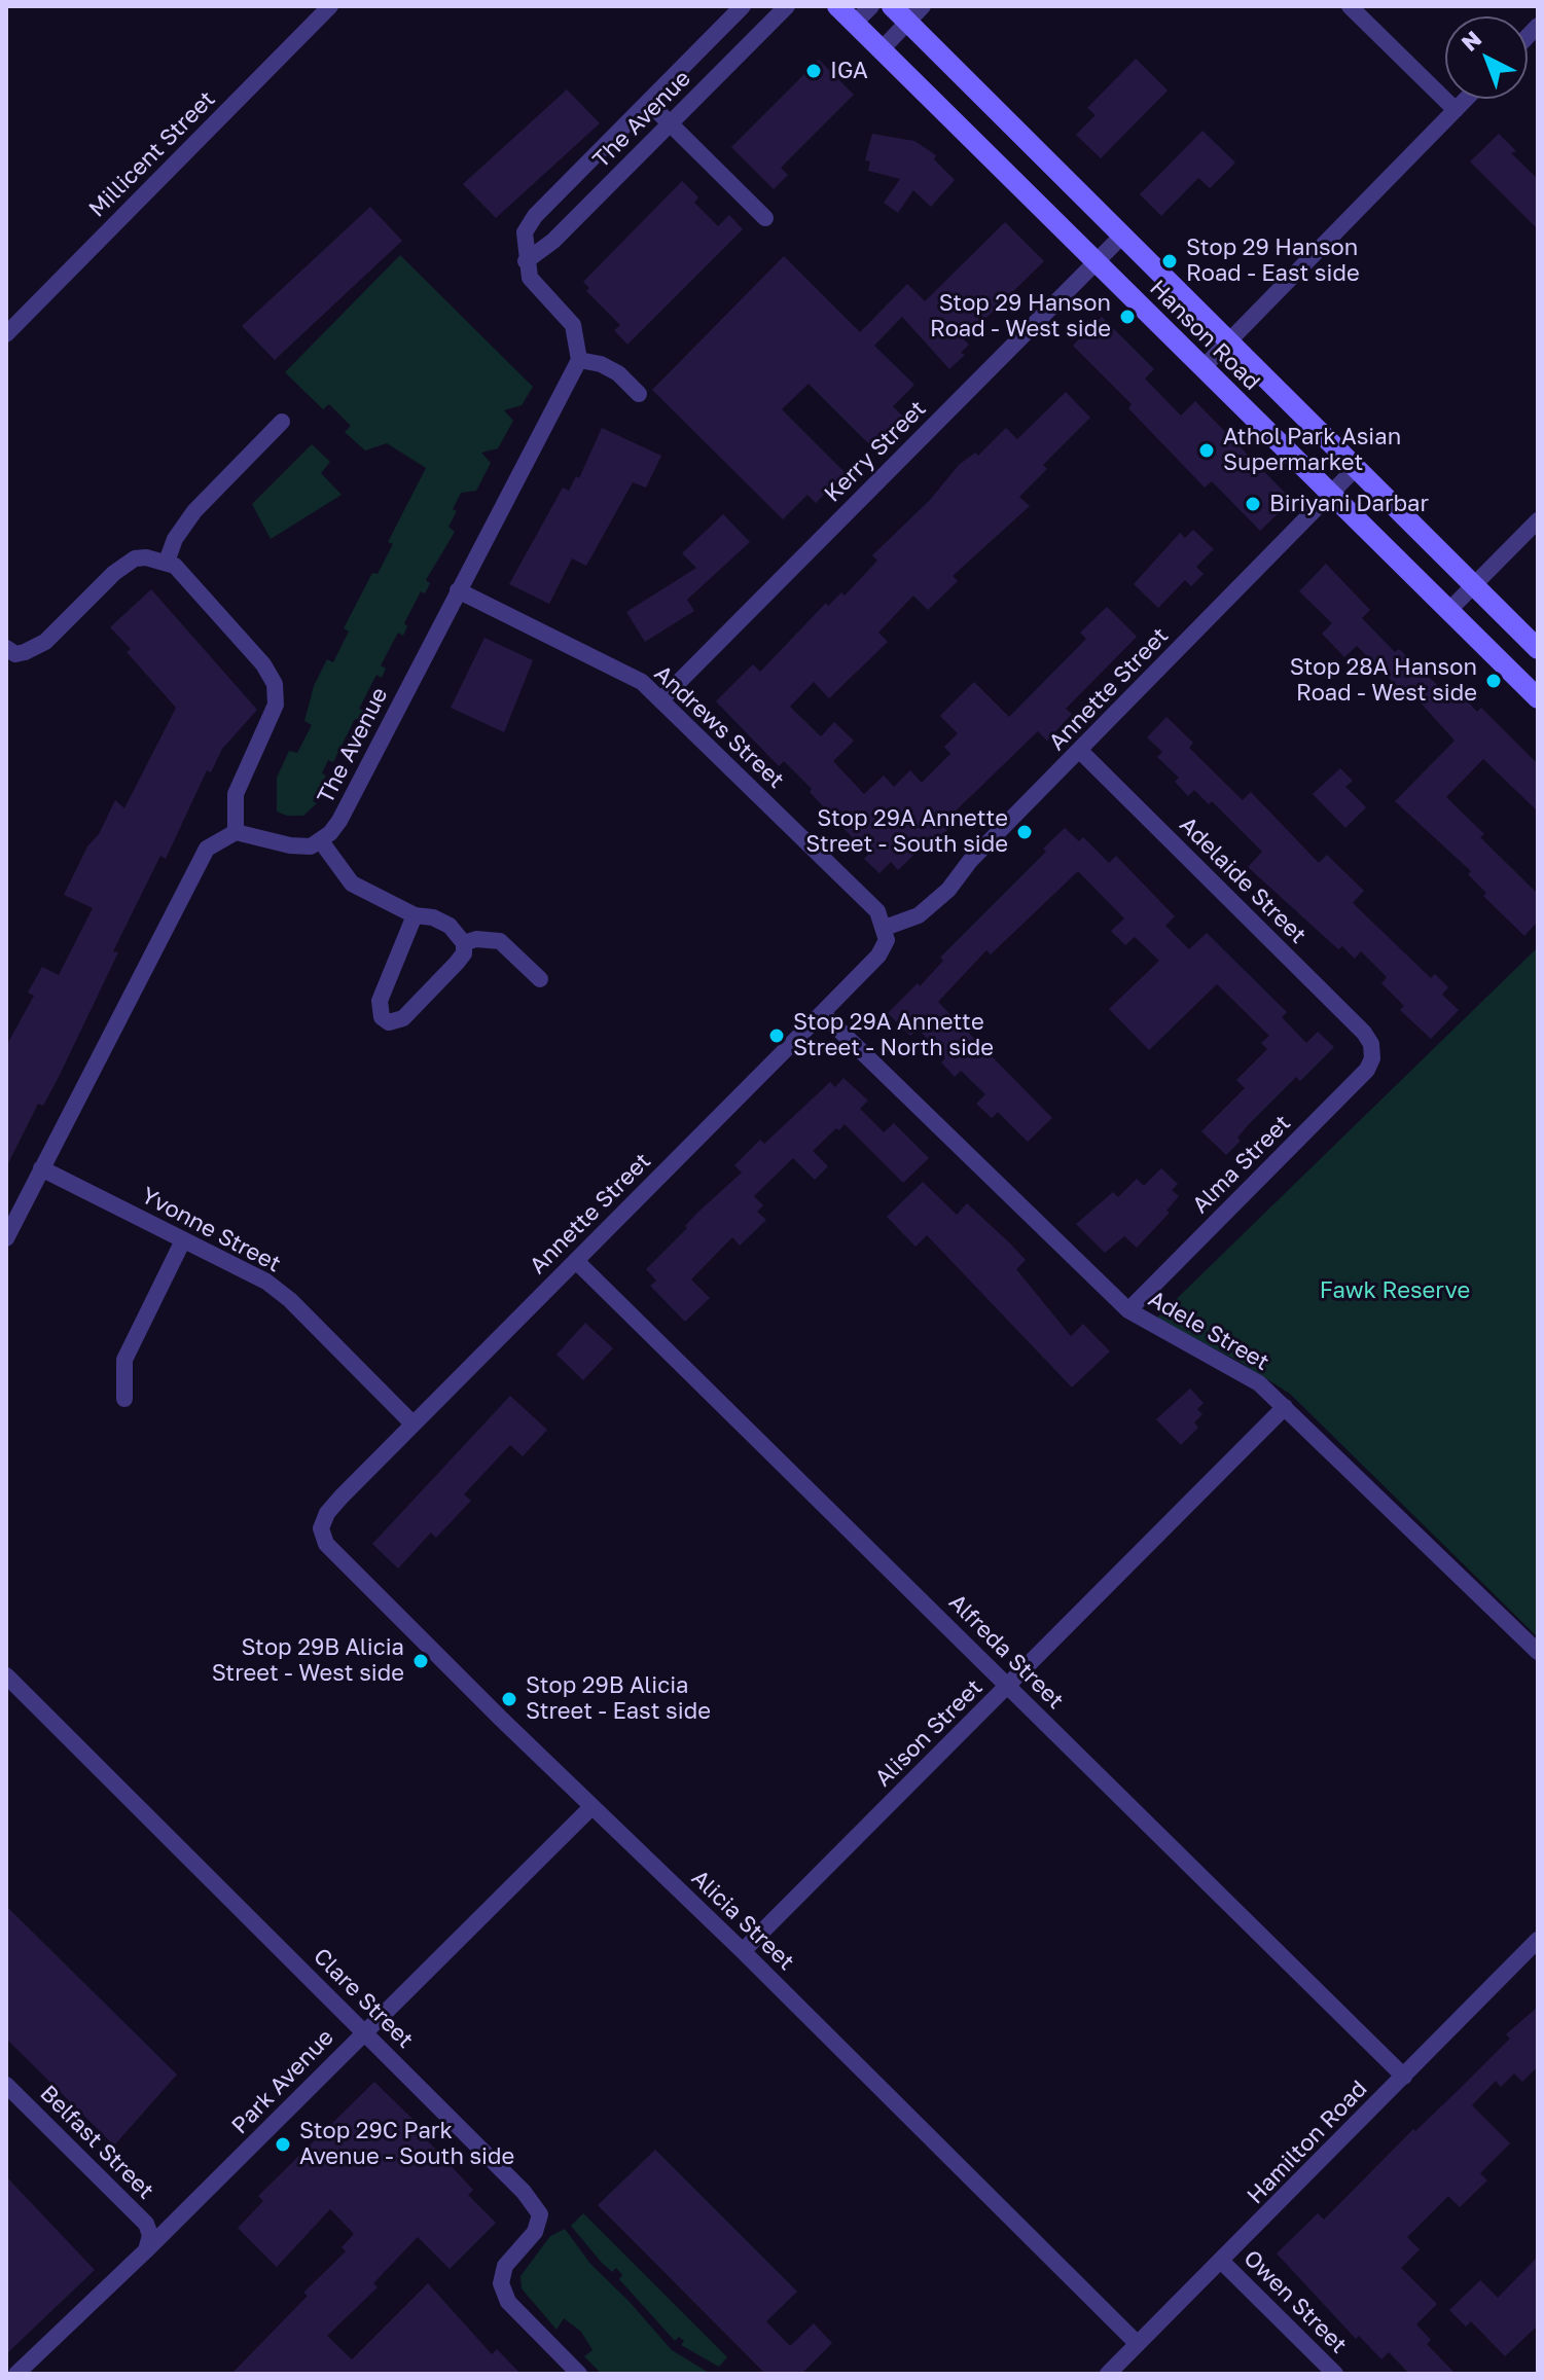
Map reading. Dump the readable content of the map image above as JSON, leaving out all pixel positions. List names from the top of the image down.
{
  "streets": {
    "main road": ["Hanson Road"],
    "street": [
      "The Avenue",
      "Millicent Street",
      "Kerry Street",
      "Annette Street",
      "Andrews Street",
      "Adelaide Street",
      "Alma Street",
      "Yvonne Street",
      "Adele Street",
      "Alfreda Street",
      "Alison Street",
      "Alicia Street",
      "Clare Street",
      "Park Avenue",
      "Belfast Street",
      "Hamilton Road",
      "Owen Street"
    ]
  },
  "crossings": [
    ["The Avenue", "Andrews Street"],
    ["Hanson Road", "Kerry Street"],
    ["Hanson Road", "Annette Street"],
    ["Kerry Street", "Andrews Street"],
    ["Annette Street", "Andrews Street"],
    ["Annette Street", "Adelaide Street"],
    ["Annette Street", "Yvonne Street"],
    ["Annette Street", "Adele Street"],
    ["Annette Street", "Alfreda Street"],
    ["Annette Street", "Alicia Street"],
    ["Adelaide Street", "Alma Street"],
    ["Alma Street", "Adele Street"],
    ["Adele Street", "Alison Street"],
    ["Alfreda Street", "Alison Street"],
    ["Alfreda Street", "Hamilton Road"],
    ["Alison Street", "Alicia Street"],
    ["Alicia Street", "Park Avenue"],
    ["Alicia Street", "Hamilton Road"],
    ["Clare Street", "Park Avenue"],
    ["Park Avenue", "Belfast Street"],
    ["Hamilton Road", "Owen Street"]
  ],
  "parks": ["Fawk Reserve"],
  "places": [
    "IGA",
    "Stop 29 Hanson Road - East side",
    "Stop 29 Hanson Road - West side",
    "Athol Park Asian Supermarket",
    "Biriyani Darbar",
    "Stop 28A Hanson Road - West side",
    "Stop 29A Annette Street - South side",
    "Stop 29A Annette Street - North side",
    "Stop 29B Alicia Street - West side",
    "Stop 29B Alicia Street - East side",
    "Stop 29C Park Avenue - South side"
  ],
  "north": "top left"
}
